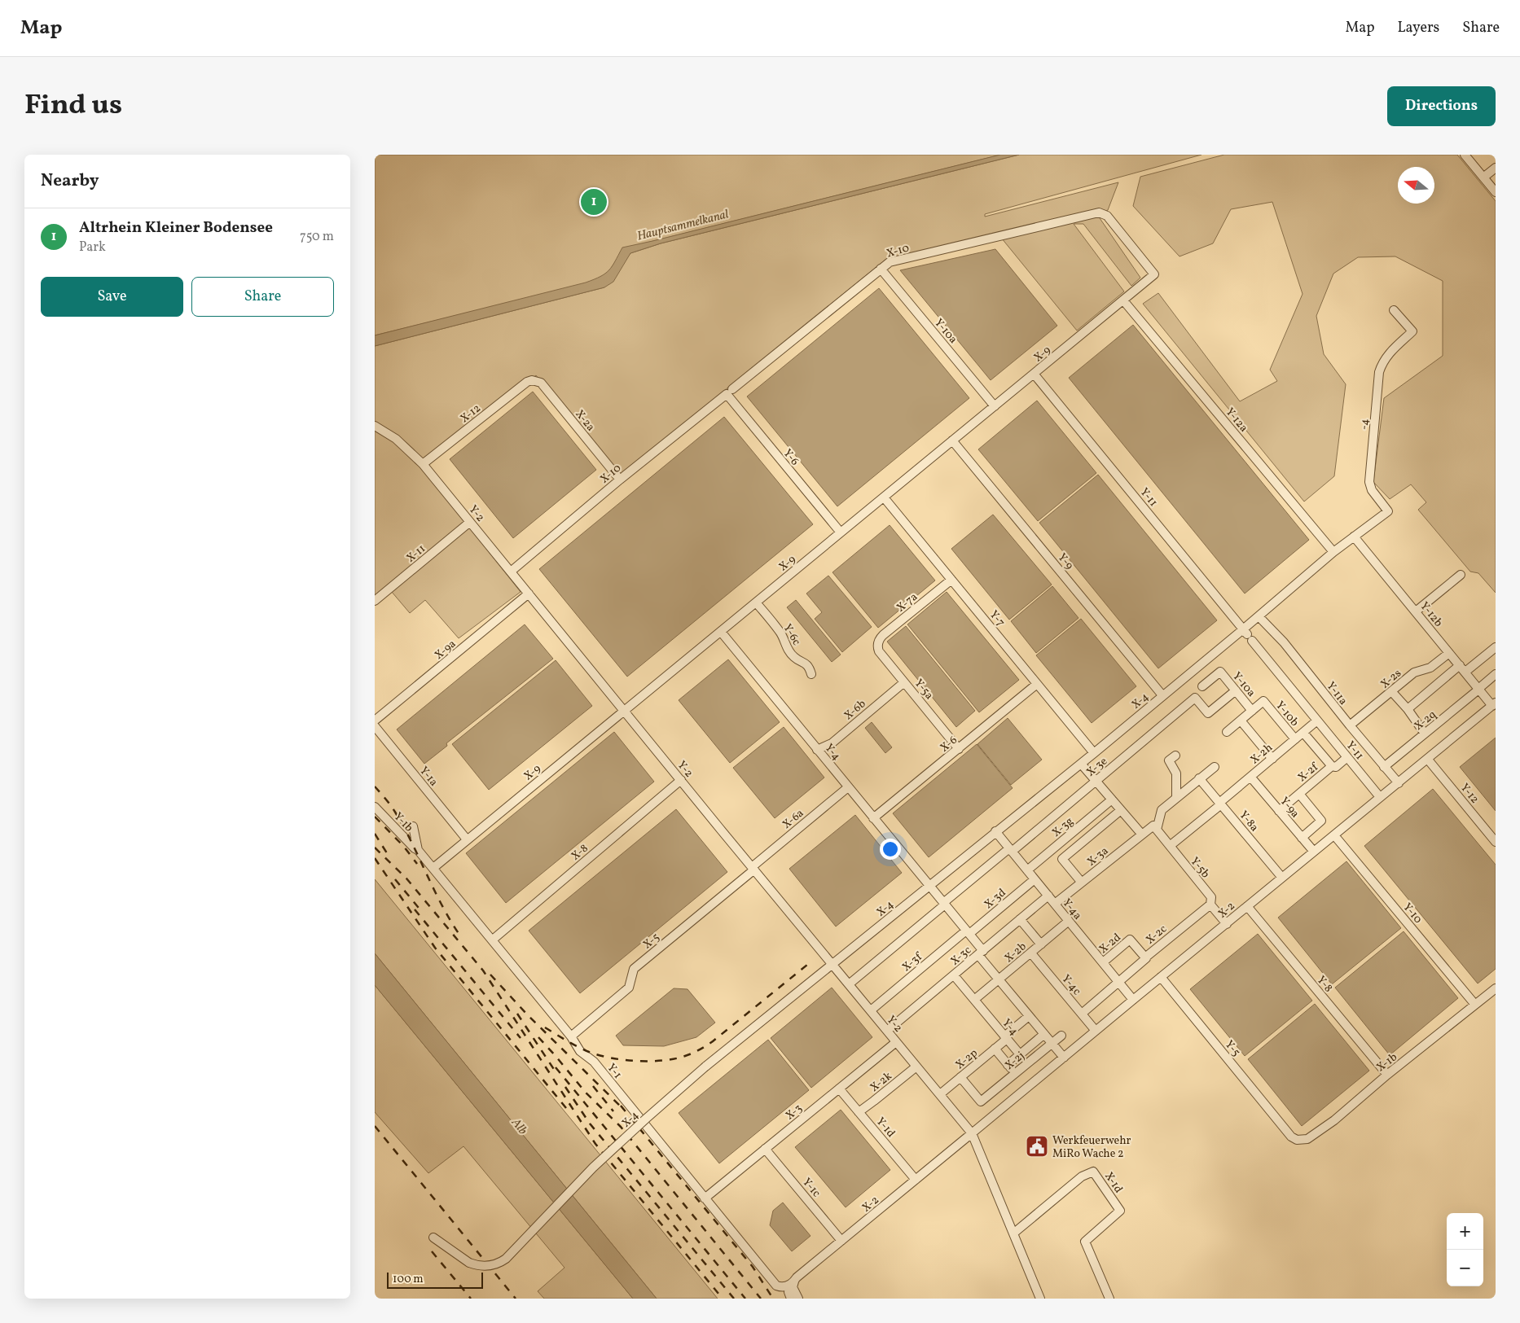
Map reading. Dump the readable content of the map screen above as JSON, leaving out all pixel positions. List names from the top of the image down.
{
  "streets": {
    "street": [
      "X-10",
      "Y-10a",
      "X-9",
      "X-12",
      "Y-12a",
      "X-2a",
      "-4",
      "Y-6",
      "Y-11",
      "Y-2",
      "X-11",
      "Y-9",
      "X-7a",
      "Y-12b",
      "Y-7",
      "Y-6c",
      "X-9a",
      "X-2s",
      "Y-5a",
      "Y-11a",
      "X-4",
      "X-6b",
      "Y-10b",
      "X-2q",
      "X-6",
      "Y-4",
      "X-2h",
      "X-3e",
      "X-2f",
      "Y-1a",
      "Y-12",
      "Y-9a",
      "X-6a",
      "Y-8a",
      "Y-1b",
      "X-3g",
      "X-8",
      "X-3a",
      "Y-5b",
      "X-3d",
      "Y-4a",
      "X-2",
      "Y-10",
      "X-2c",
      "X-5",
      "X-2d",
      "X-2b",
      "X-3c",
      "X-3f",
      "Y-8",
      "Y-4c",
      "Y-5",
      "X-2p",
      "X-2j",
      "X-1b",
      "Y-1",
      "X-2k",
      "X-3",
      "Y-1d",
      "X-1d",
      "Y-1c"
    ]
  },
  "crossings": [
    ["X-10", "Y-10a"],
    ["X-10", "X-9"],
    ["X-10", "X-2a"],
    ["X-10", "Y-6"],
    ["X-10", "Y-2"],
    ["Y-10a", "X-9"],
    ["Y-10a", "Y-10b"],
    ["Y-10a", "X-3e"],
    ["X-9", "Y-12a"],
    ["X-9", "Y-6"],
    ["X-9", "Y-11"],
    ["X-9", "Y-2"],
    ["X-9", "Y-9"],
    ["X-9", "Y-7"],
    ["X-9", "Y-6c"],
    ["X-9", "Y-4"],
    ["X-9", "Y-1a"],
    ["X-9", "Y-1b"],
    ["X-9", "Y-1"],
    ["X-12", "X-2a"],
    ["X-12", "Y-2"],
    ["Y-12a", "X-4"],
    ["-4", "Y-12b"],
    ["-4", "X-4"],
    ["Y-11", "X-4"],
    ["Y-11", "X-2h"],
    ["Y-11", "X-2f"],
    ["Y-11", "X-2"],
    ["Y-2", "X-11"],
    ["Y-2", "X-9a"],
    ["Y-2", "X-4"],
    ["Y-2", "X-3e"],
    ["Y-2", "X-6a"],
    ["Y-2", "X-8"],
    ["Y-2", "X-2"],
    ["Y-2", "X-5"],
    ["Y-2", "X-3c"],
    ["Y-2", "X-3f"],
    ["Y-2", "X-2p"],
    ["Y-2", "X-2k"],
    ["Y-2", "X-3"],
    ["Y-9", "X-4"],
    ["X-7a", "Y-7"],
    ["X-7a", "Y-5a"],
    ["Y-12b", "X-2s"],
    ["Y-12b", "X-4"],
    ["Y-12b", "X-2q"],
    ["Y-12b", "X-2"],
    ["Y-7", "X-4"],
    ["Y-7", "X-6"],
    ["X-2s", "Y-11a"],
    ["Y-5a", "X-6b"],
    ["Y-5a", "X-6"],
    ["Y-11a", "X-4"],
    ["Y-11a", "X-2q"],
    ["Y-11a", "X-2"],
    ["X-4", "Y-4"],
    ["X-4", "Y-4a"],
    ["X-6b", "Y-4"],
    ["Y-10b", "X-2h"],
    ["X-6", "Y-4"],
    ["Y-4", "X-6a"],
    ["Y-4", "X-2b"],
    ["Y-4", "X-3c"],
    ["Y-4", "X-2p"],
    ["X-2h", "X-2f"],
    ["X-2h", "Y-9a"],
    ["X-2h", "Y-8a"],
    ["X-2h", "Y-5b"],
    ["X-3e", "Y-4a"],
    ["X-2f", "Y-9a"],
    ["Y-12", "X-2"],
    ["Y-9a", "X-2"],
    ["X-6a", "X-5"],
    ["Y-8a", "X-2"],
    ["Y-1b", "Y-1"],
    ["X-3g", "Y-4a"],
    ["X-8", "Y-1"],
    ["X-3a", "Y-5b"],
    ["X-3a", "Y-4a"],
    ["Y-5b", "X-2"],
    ["Y-5b", "X-2c"],
    ["X-3d", "Y-4a"],
    ["X-3d", "X-3f"],
    ["Y-4a", "X-2"],
    ["Y-4a", "X-2c"],
    ["Y-4a", "X-2d"],
    ["Y-4a", "X-2b"],
    ["Y-4a", "X-3c"],
    ["X-2", "Y-10"],
    ["X-2", "Y-8"],
    ["X-2", "Y-4c"],
    ["X-2", "Y-5"],
    ["X-2", "Y-1"],
    ["X-2", "Y-1d"],
    ["X-2", "Y-1c"],
    ["Y-10", "X-1b"],
    ["X-2c", "X-2d"],
    ["X-5", "Y-1"],
    ["X-2b", "Y-4c"],
    ["Y-8", "X-1b"],
    ["Y-5", "X-1b"],
    ["X-2p", "X-2j"],
    ["Y-1", "X-3"],
    ["X-2k", "Y-1d"],
    ["X-3", "Y-1d"],
    ["X-3", "Y-1c"]
  ],
  "water": ["Hauptsammelkanal", "Alb"],
  "places": {
    "public building": ["Werkfeuerwehr MiRo Wache 2"]
  },
  "scale_bar": "100 m",
  "north": "left",
  "page": {
    "header": "Map",
    "nav": ["Map", "Layers", "Share"],
    "title": "Find us",
    "buttons": [
      "Directions",
      ["Save", "Share"]
    ],
    "heading": "Nearby",
    "pins": "1",
    "list": [
      {
        "mark": "1",
        "name": "Altrhein Kleiner Bodensee",
        "note": "Park",
        "value": "750 m"
      }
    ],
    "map_buttons": ["+", "−"],
    "scale": "100 m"
  }
}
